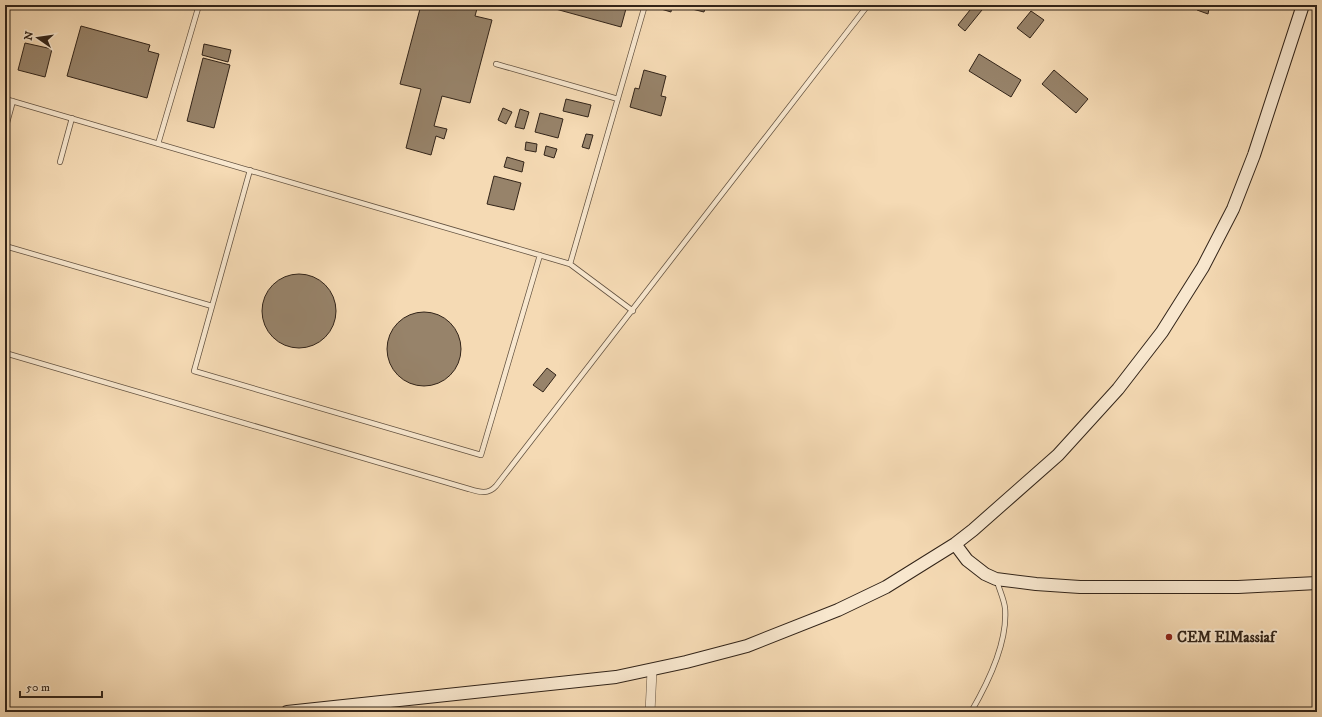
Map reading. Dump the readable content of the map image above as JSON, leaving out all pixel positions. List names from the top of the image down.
{
  "places": ["CEM ElMassiaf"],
  "scale_bar": "50 m",
  "north": "left"
}
